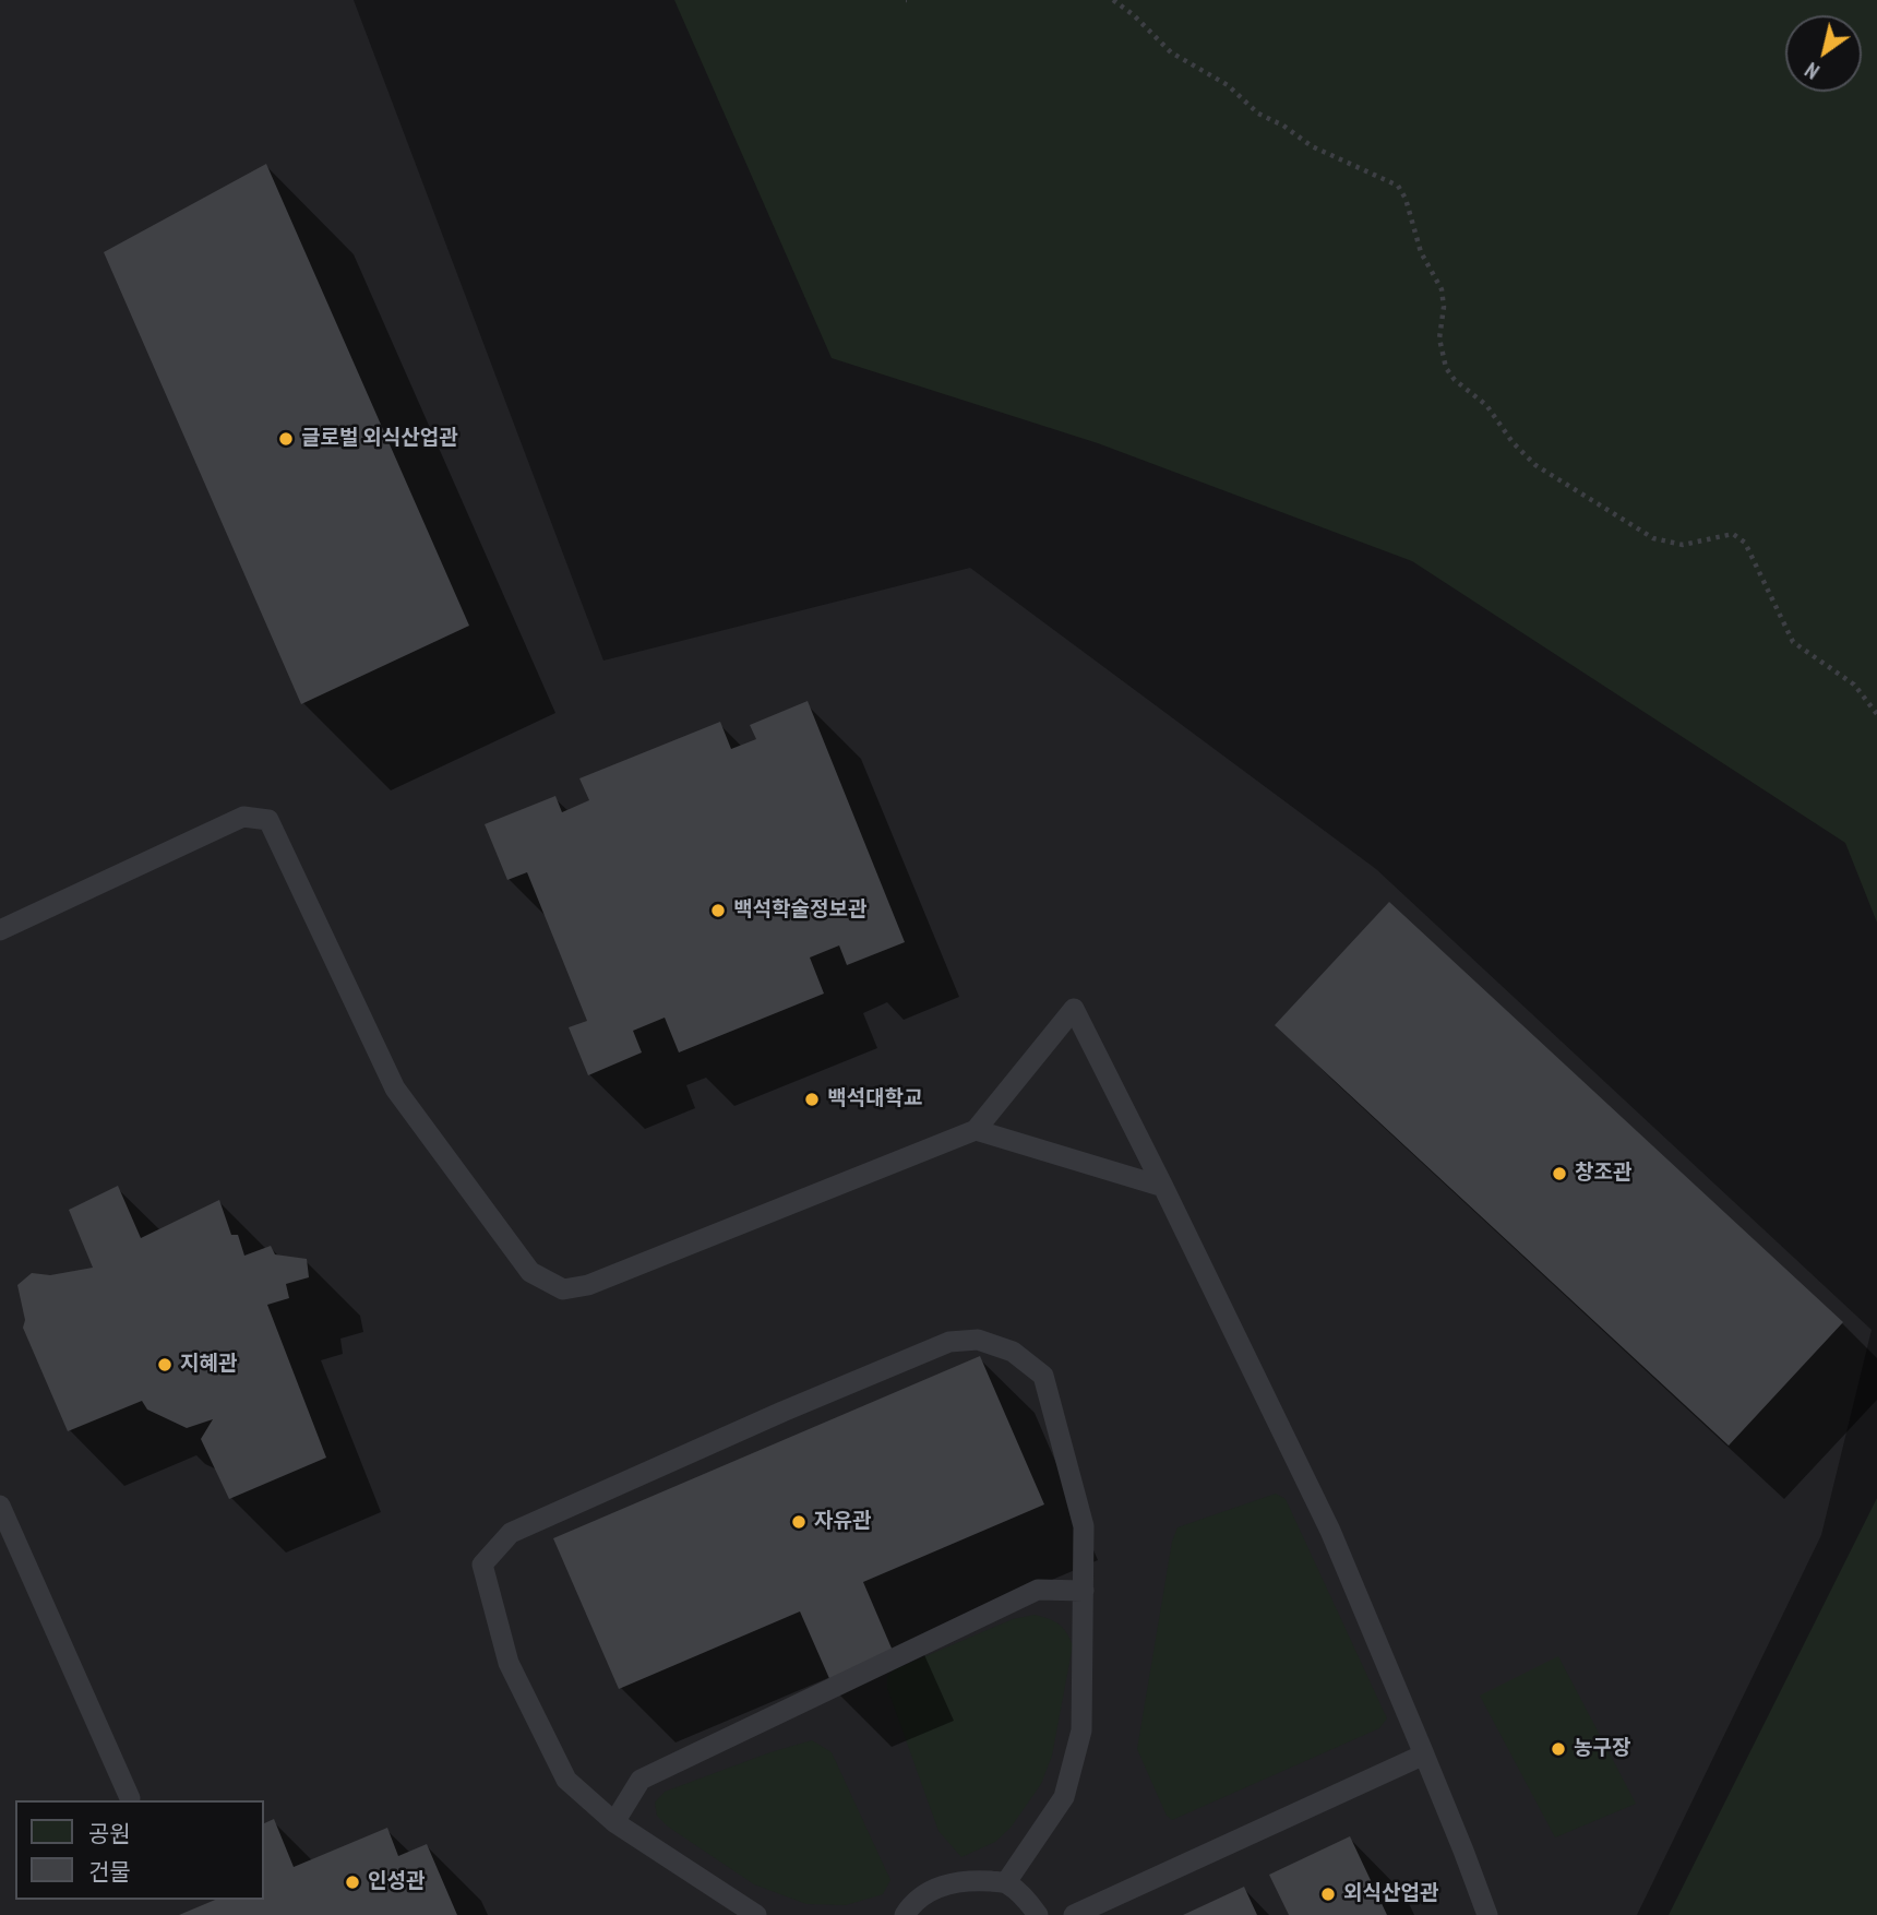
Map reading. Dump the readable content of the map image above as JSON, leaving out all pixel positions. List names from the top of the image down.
{
  "places": [
    "글로벌 외식산업관",
    "백석학술정보관",
    "백석대학교",
    "창조관",
    "지혜관",
    "자유관",
    "농구장",
    "인성관",
    "외식산업관"
  ],
  "legend": ["공원", "건물"],
  "north": "bottom left"
}
